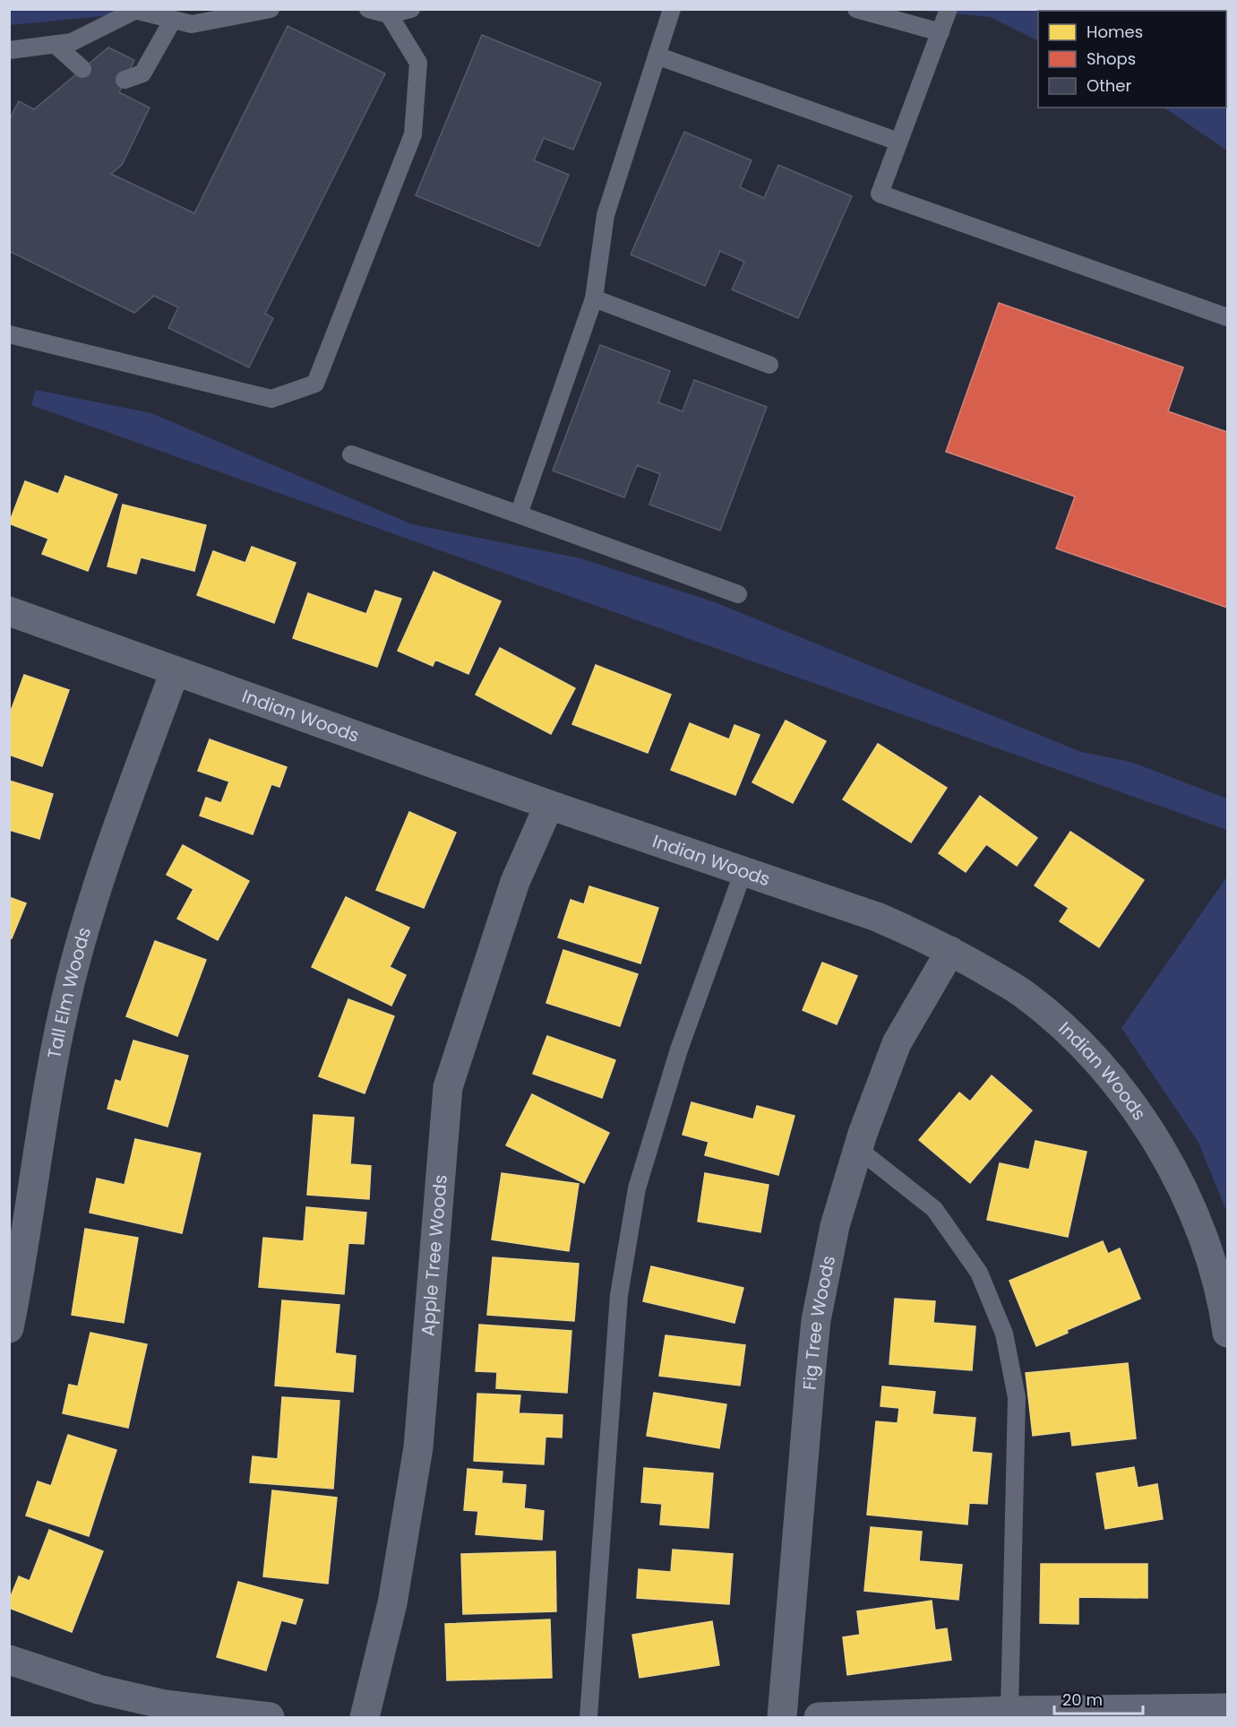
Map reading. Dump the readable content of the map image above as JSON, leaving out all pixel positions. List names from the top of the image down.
{
  "streets": {
    "street": [
      "Indian Woods",
      "Tall Elm Woods",
      "Apple Tree Woods",
      "Fig Tree Woods"
    ]
  },
  "crossings": [
    ["Indian Woods", "Tall Elm Woods"],
    ["Indian Woods", "Apple Tree Woods"],
    ["Indian Woods", "Fig Tree Woods"]
  ],
  "legend": ["Homes", "Shops", "Other"],
  "scale_bar": "20 m"
}
